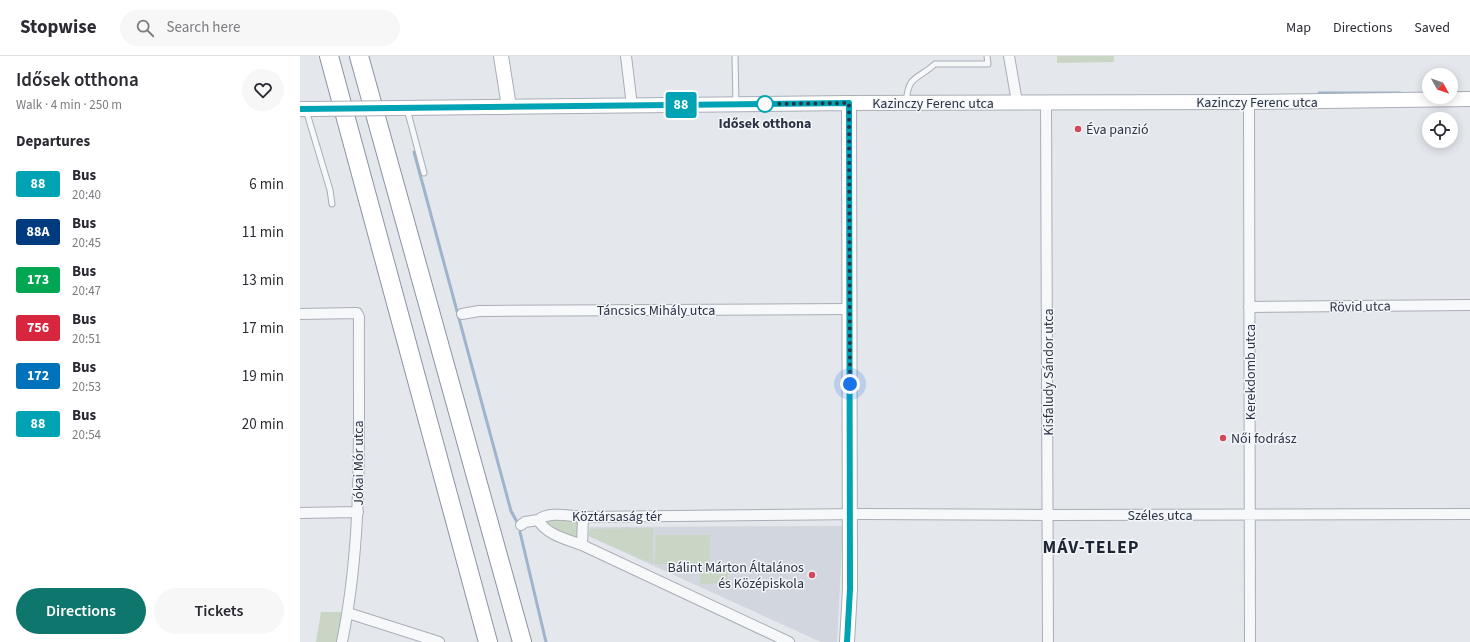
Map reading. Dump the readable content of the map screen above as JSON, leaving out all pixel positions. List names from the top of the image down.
{
  "streets": {
    "street": [
      "Kazinczy Ferenc utca",
      "Rövid utca",
      "Táncsics Mihály utca",
      "Kisfaludy Sándor utca",
      "Kerekdomb utca",
      "Jókai Mór utca",
      "Széles utca",
      "Köztársaság tér"
    ]
  },
  "crossings": [
    ["Kazinczy Ferenc utca", "Kisfaludy Sándor utca"],
    ["Kazinczy Ferenc utca", "Kerekdomb utca"],
    ["Rövid utca", "Kerekdomb utca"],
    ["Kisfaludy Sándor utca", "Széles utca"],
    ["Kerekdomb utca", "Széles utca"],
    ["Széles utca", "Köztársaság tér"]
  ],
  "districts": ["MÁV-TELEP"],
  "places": [
    "Idősek otthona",
    "Éva panzió",
    "Női fodrász",
    "Bálint Márton Általános és Középiskola"
  ],
  "lines": ["bus line 88"],
  "north": "bottom right",
  "page": {
    "header": "Stopwise",
    "search": "Search here",
    "nav": ["Map", "Directions", "Saved"],
    "heading": [
      ["Idősek otthona", "Walk · 4 min · 250 m"],
      "Departures"
    ],
    "on_map": "88",
    "list": [
      {
        "mark": "88",
        "name": "Bus",
        "note": "20:40",
        "value": "6 min"
      },
      {
        "mark": "88A",
        "name": "Bus",
        "note": "20:45",
        "value": "11 min"
      },
      {
        "mark": "173",
        "name": "Bus",
        "note": "20:47",
        "value": "13 min"
      },
      {
        "mark": "756",
        "name": "Bus",
        "note": "20:51",
        "value": "17 min"
      },
      {
        "mark": "172",
        "name": "Bus",
        "note": "20:53",
        "value": "19 min"
      },
      {
        "mark": "88",
        "name": "Bus",
        "note": "20:54",
        "value": "20 min"
      }
    ],
    "buttons": ["Directions", "Tickets"]
  }
}
